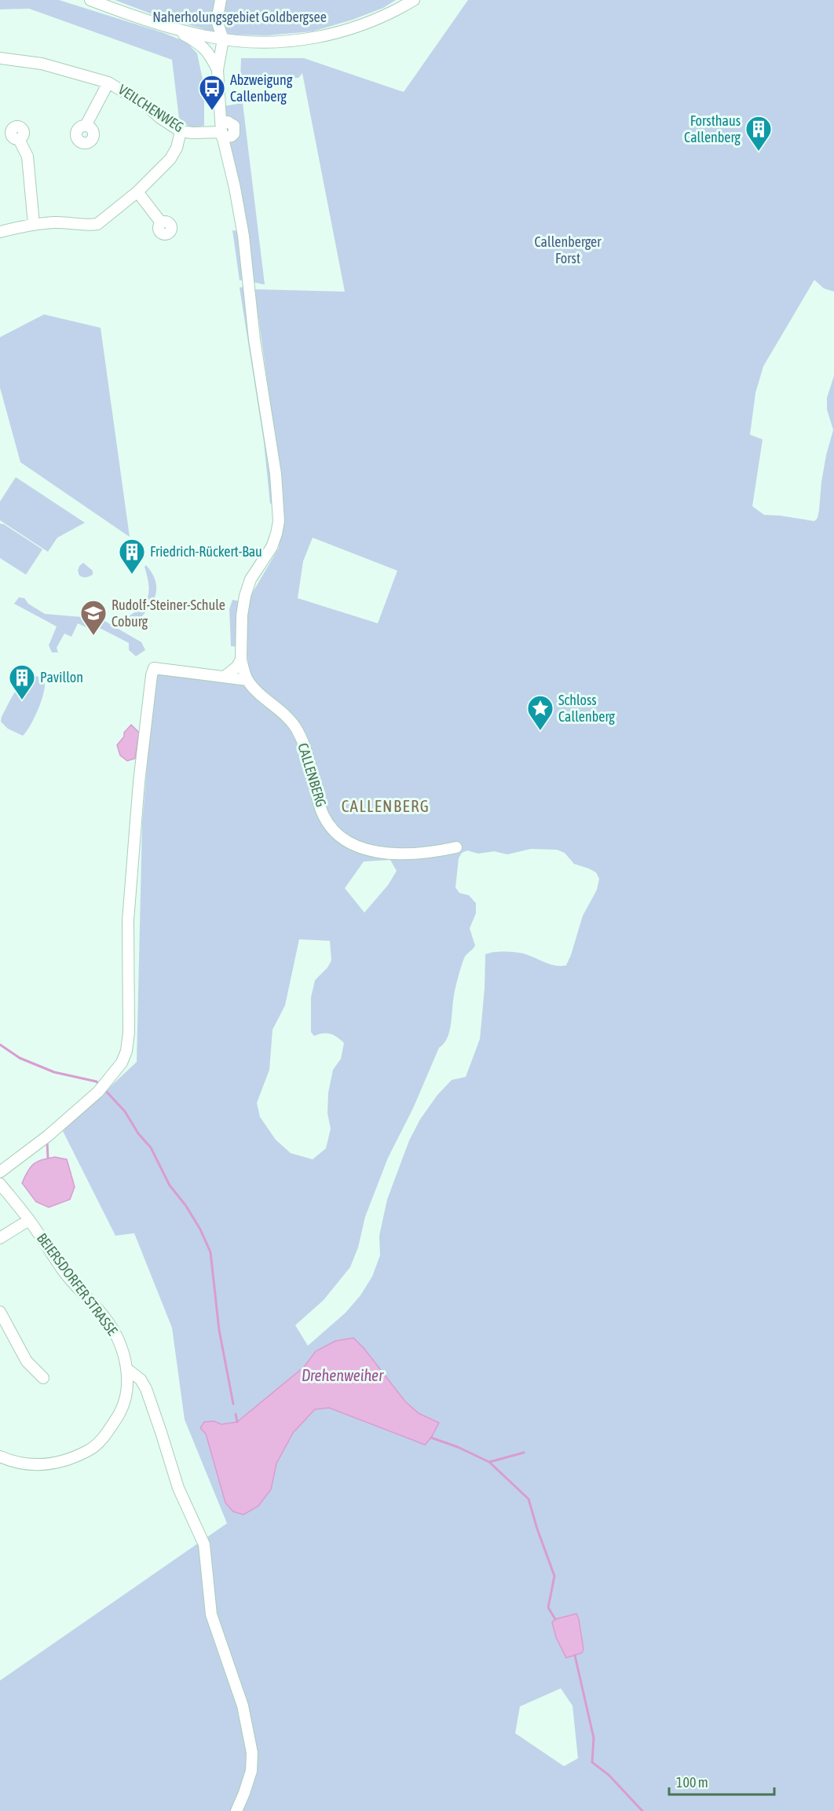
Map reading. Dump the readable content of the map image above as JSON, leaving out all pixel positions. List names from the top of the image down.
{
  "streets": {
    "street": ["VEILCHENWEG", "CALLENBERG", "BEIERSDORFER STRASSE"]
  },
  "districts": ["CALLENBERG"],
  "water": ["Drehenweiher"],
  "parks": ["Naherholungsgebiet Goldbergsee", "Callenberger Forst"],
  "places": {
    "bus stop": ["Abzweigung Callenberg"],
    "building": ["Forsthaus Callenberg", "Friedrich-Rückert-Bau", "Pavillon"],
    "school or university": ["Rudolf-Steiner-Schule Coburg"],
    "place": ["Schloss Callenberg"]
  },
  "scale_bar": "100 m"
}
